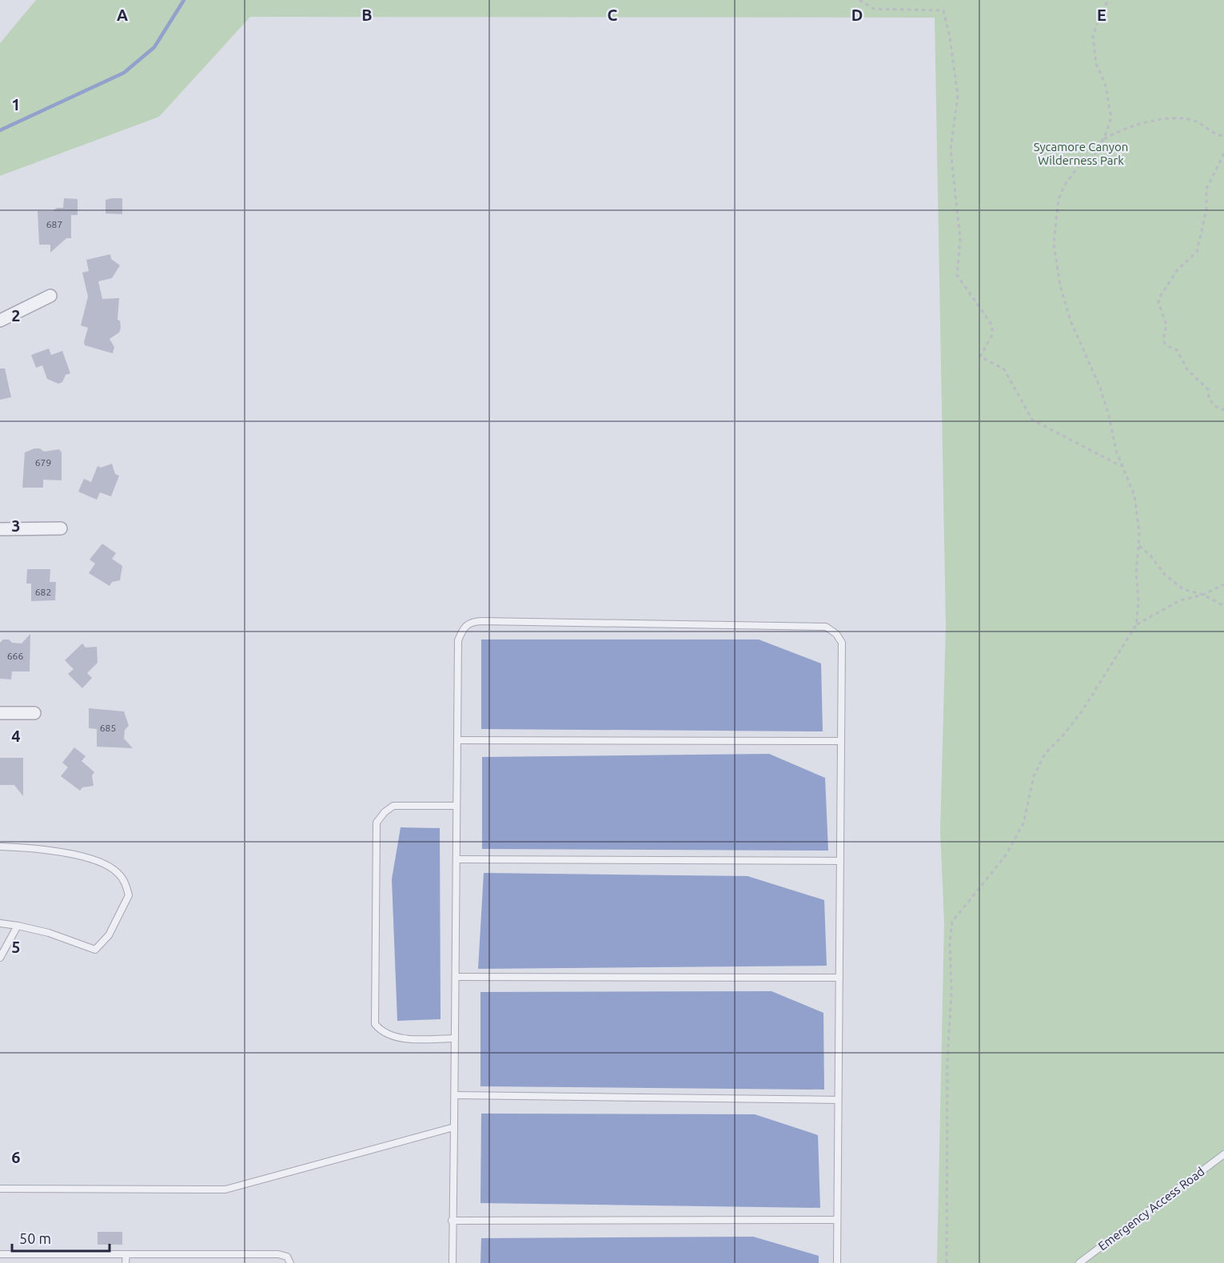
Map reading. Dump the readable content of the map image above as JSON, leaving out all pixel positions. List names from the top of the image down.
{
  "streets": {
    "lane": ["Emergency Access Road"]
  },
  "parks": ["Sycamore Canyon Wilderness Park"],
  "house_numbers": [
    "687",
    "679",
    "682",
    "666",
    "685"
  ],
  "scale_bar": "50 m",
  "grid": {
    "columns": [
      "A",
      "B",
      "C",
      "D",
      "E"
    ],
    "rows": [
      "1",
      "2",
      "3",
      "4",
      "5",
      "6"
    ]
  }
}
